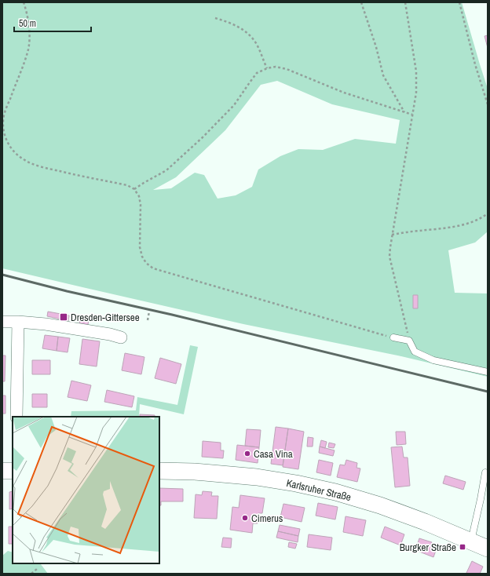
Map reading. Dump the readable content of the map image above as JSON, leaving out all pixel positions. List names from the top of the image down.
{
  "streets": {
    "main road": ["Karlsruher Straße"]
  },
  "places": {
    "transit": ["Dresden-Gittersee", "Burgker Straße"],
    "other": ["Casa Vina", "Cimerus"]
  },
  "scale_bar": "50 m"
}
